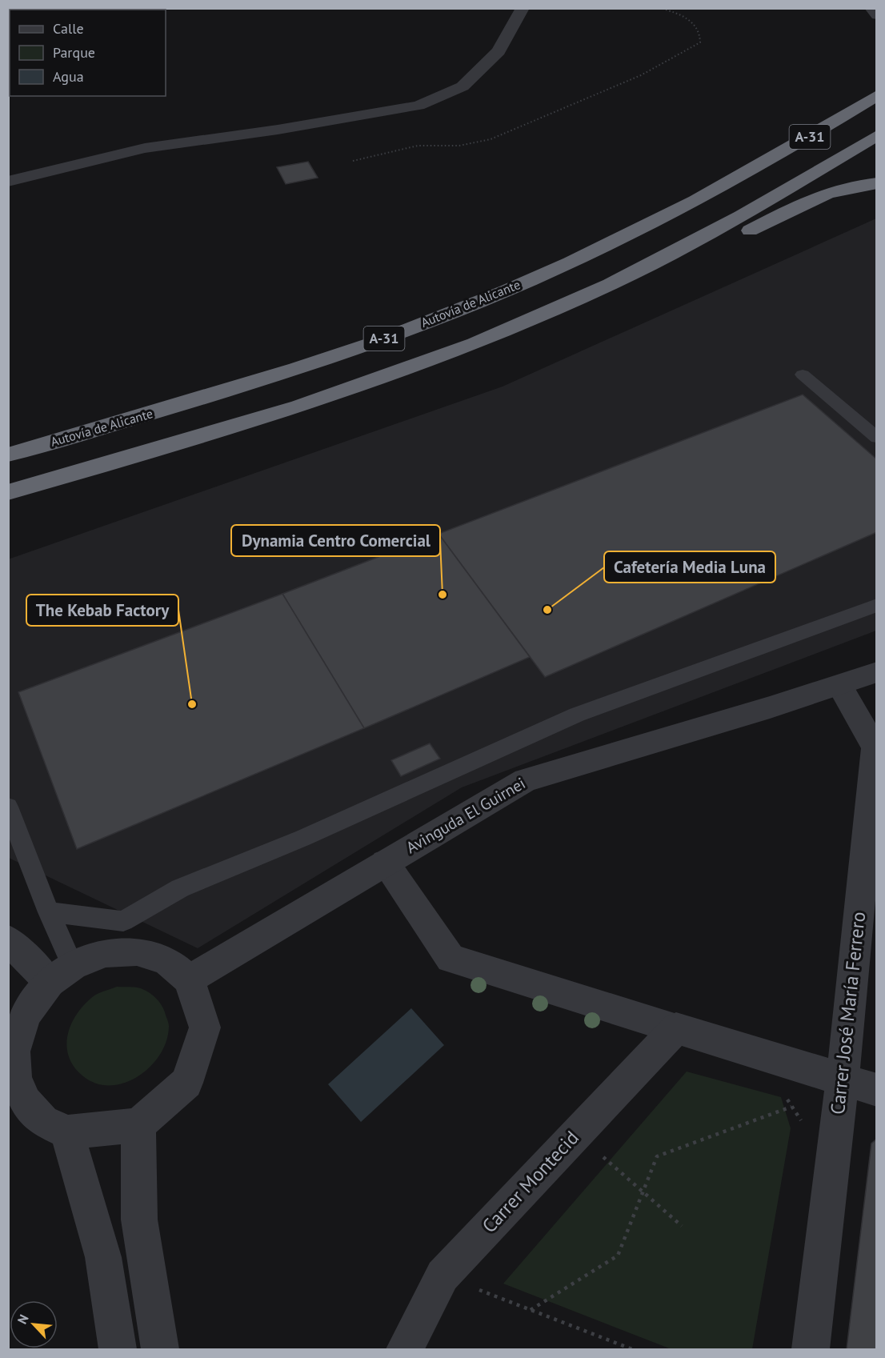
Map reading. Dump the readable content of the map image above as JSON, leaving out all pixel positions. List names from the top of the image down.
{
  "streets": {
    "highway": ["A-31", "Autovía de Alicante"],
    "street": ["Avinguda El Guirnei", "Carrer José María Ferrero", "Carrer Montecid"]
  },
  "crossings": [
    ["Avinguda El Guirnei", "Carrer José María Ferrero"]
  ],
  "places": ["Dynamia Centro Comercial", "Cafetería Media Luna", "The Kebab Factory"],
  "legend": ["Calle", "Parque", "Agua"],
  "north": "top left"
}
